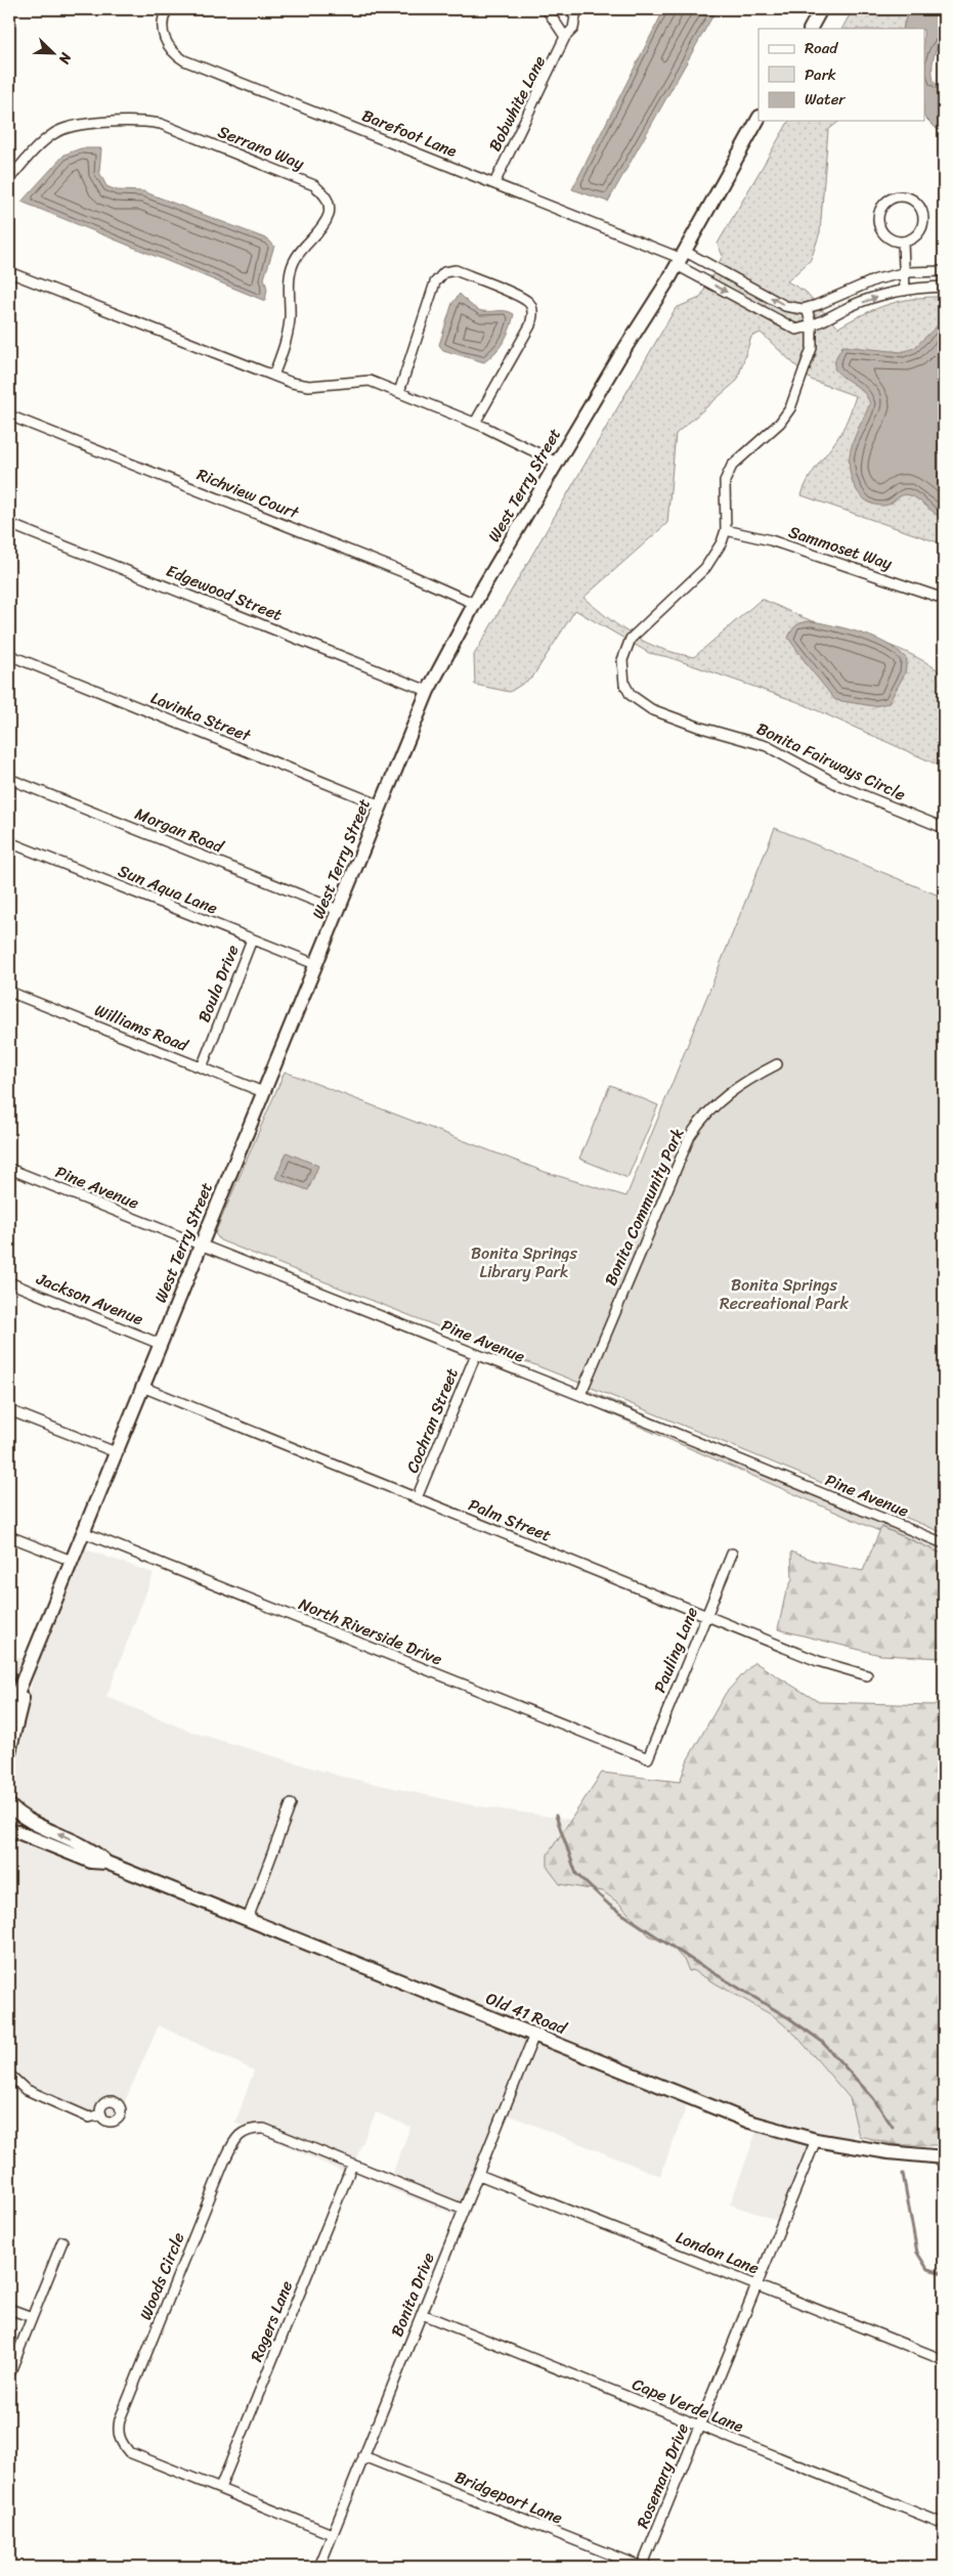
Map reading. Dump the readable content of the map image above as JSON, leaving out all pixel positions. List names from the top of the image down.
{
  "streets": {
    "street": [
      "Bobwhite Lane",
      "Barefoot Lane",
      "Serrano Way",
      "West Terry Street",
      "Richview Court",
      "Sammoset Way",
      "Edgewood Street",
      "Lavinka Street",
      "Bonita Fairways Circle",
      "Morgan Road",
      "Sun Aqua Lane",
      "Boula Drive",
      "Williams Road",
      "Pine Avenue",
      "Bonita Community Park",
      "Jackson Avenue",
      "Cochran Street",
      "Palm Street",
      "North Riverside Drive",
      "Pauling Lane",
      "Old 41 Road",
      "London Lane",
      "Woods Circle",
      "Bonita Drive",
      "Rogers Lane",
      "Cape Verde Lane",
      "Rosemary Drive",
      "Bridgeport Lane"
    ]
  },
  "crossings": [
    ["Bobwhite Lane", "Barefoot Lane"],
    ["Barefoot Lane", "West Terry Street"],
    ["West Terry Street", "Richview Court"],
    ["West Terry Street", "Edgewood Street"],
    ["West Terry Street", "Lavinka Street"],
    ["West Terry Street", "Morgan Road"],
    ["West Terry Street", "Sun Aqua Lane"],
    ["West Terry Street", "Williams Road"],
    ["West Terry Street", "Pine Avenue"],
    ["West Terry Street", "Jackson Avenue"],
    ["West Terry Street", "Palm Street"],
    ["West Terry Street", "North Riverside Drive"],
    ["Sammoset Way", "Bonita Fairways Circle"],
    ["Sun Aqua Lane", "Boula Drive"],
    ["Boula Drive", "Williams Road"],
    ["Pine Avenue", "Bonita Community Park"],
    ["Pine Avenue", "Cochran Street"],
    ["Cochran Street", "Palm Street"],
    ["Palm Street", "Pauling Lane"],
    ["North Riverside Drive", "Pauling Lane"],
    ["Old 41 Road", "Bonita Drive"],
    ["Old 41 Road", "Rosemary Drive"],
    ["London Lane", "Bonita Drive"],
    ["London Lane", "Rosemary Drive"],
    ["Woods Circle", "Bonita Drive"],
    ["Woods Circle", "Rogers Lane"],
    ["Bonita Drive", "Cape Verde Lane"],
    ["Bonita Drive", "Bridgeport Lane"],
    ["Cape Verde Lane", "Rosemary Drive"],
    ["Rosemary Drive", "Bridgeport Lane"]
  ],
  "parks": ["Bonita Springs Library Park", "Bonita Springs Recreational Park"],
  "legend": ["Road", "Park", "Water"],
  "north": "bottom right"
}
